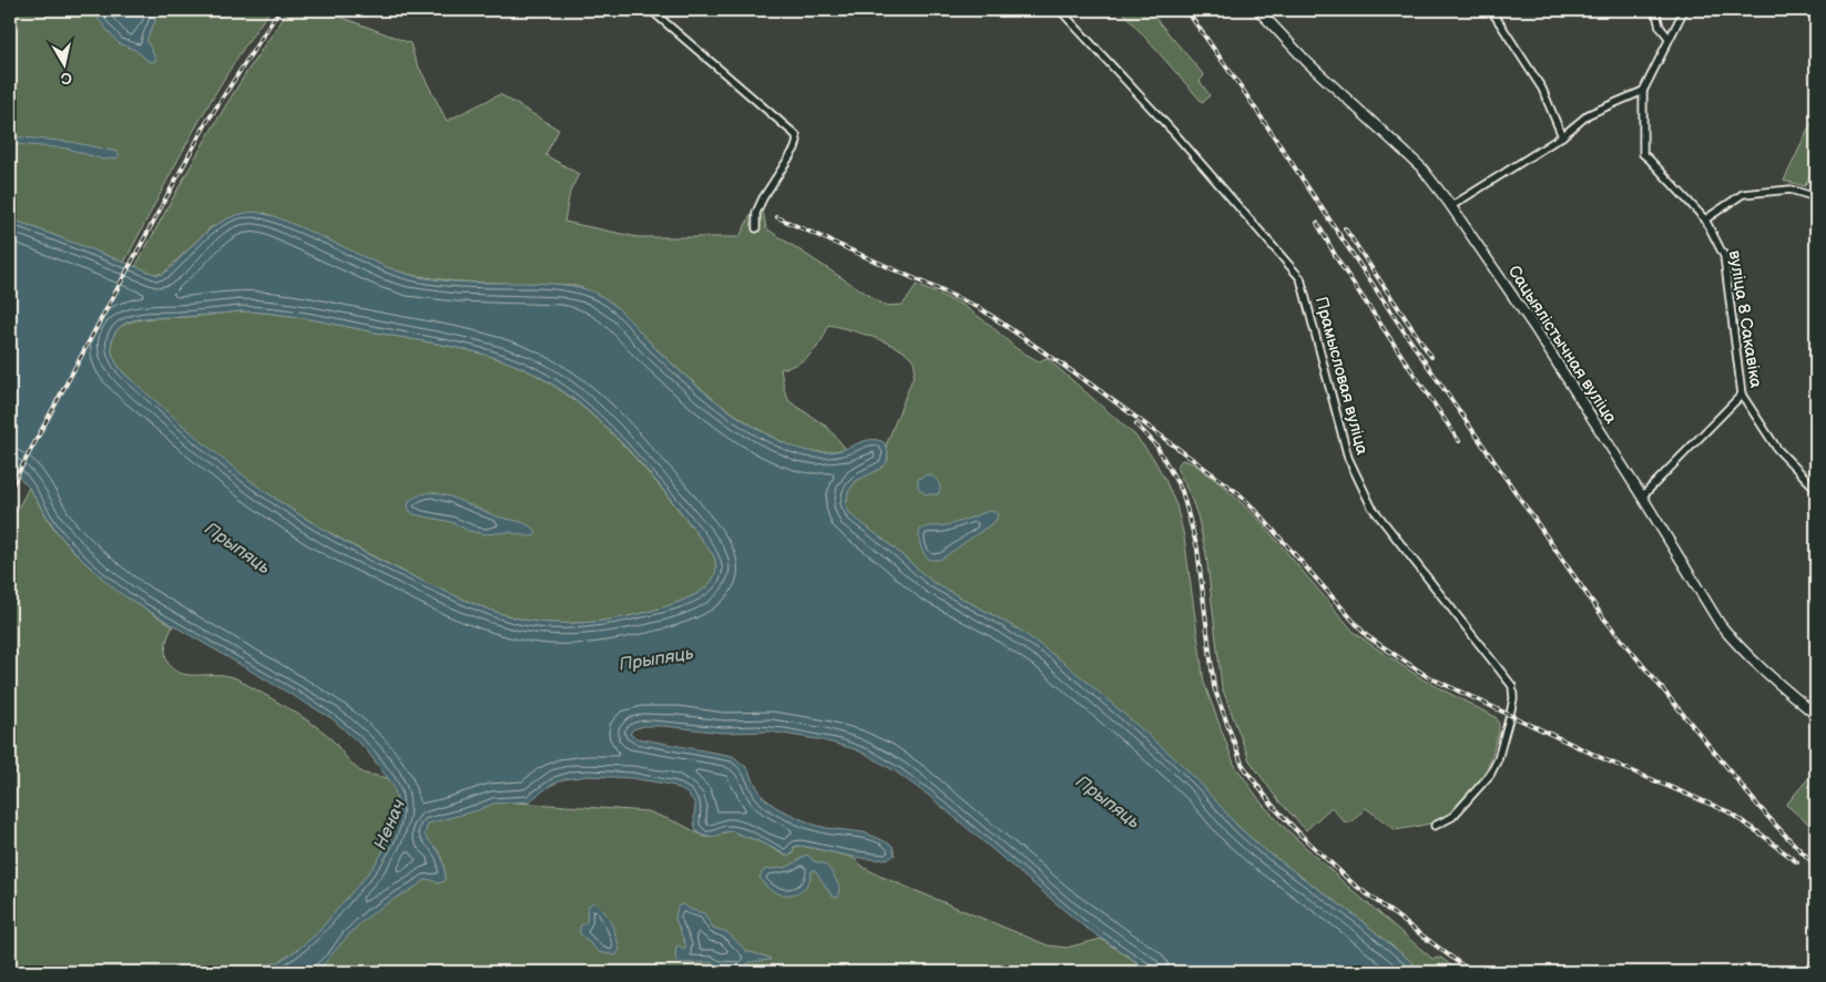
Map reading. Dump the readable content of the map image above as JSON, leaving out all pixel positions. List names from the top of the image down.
{
  "streets": {
    "street": ["вуліца 8 Сакавіка", "Сацыялістычная вуліца", "Прамысловая вуліца"]
  },
  "water": ["Прыпяць", "Ненач"],
  "north": "bottom"
}
